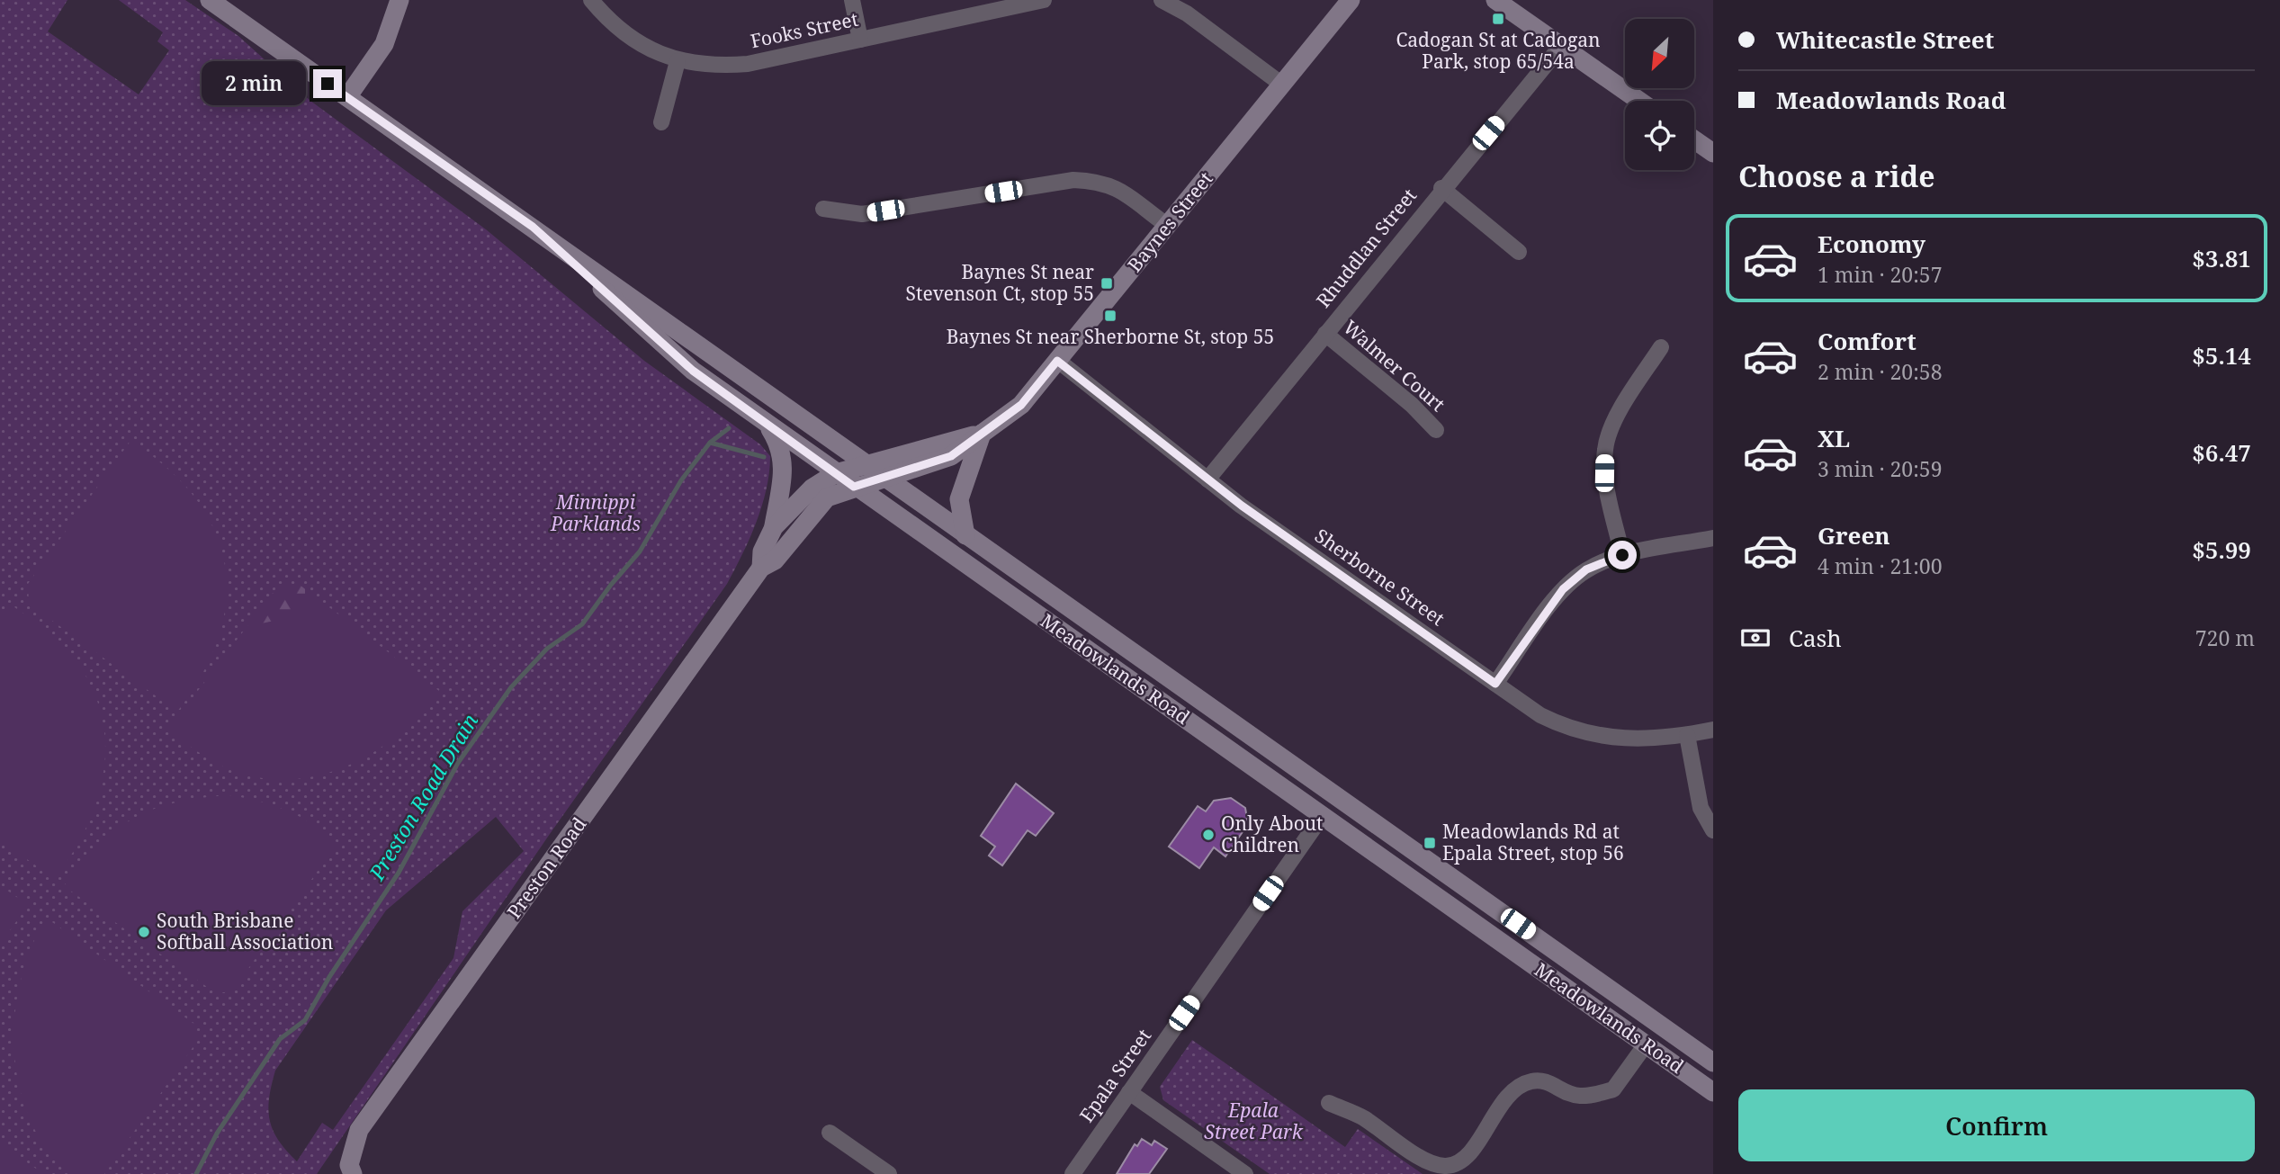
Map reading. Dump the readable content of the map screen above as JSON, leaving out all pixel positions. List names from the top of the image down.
{
  "streets": {
    "main road": ["Baynes Street", "Meadowlands Road", "Preston Road"],
    "street": [
      "Fooks Street",
      "Rhuddlan Street",
      "Walmer Court",
      "Sherborne Street",
      "Epala Street"
    ]
  },
  "crossings": [
    ["Baynes Street", "Sherborne Street"],
    ["Baynes Street", "Meadowlands Road"],
    ["Baynes Street", "Preston Road"],
    ["Rhuddlan Street", "Walmer Court"],
    ["Rhuddlan Street", "Sherborne Street"],
    ["Meadowlands Road", "Preston Road"],
    ["Meadowlands Road", "Epala Street"]
  ],
  "water": ["Preston Road Drain"],
  "parks": ["Minnippi Parklands", "Epala Street Park"],
  "places": {
    "transit": [
      "Cadogan St at Cadogan Park, stop 65/54a",
      "Baynes St near Stevenson Ct, stop 55",
      "Baynes St near Sherborne St, stop 55",
      "Meadowlands Rd at Epala Street, stop 56"
    ],
    "other": ["Only About Children", "South Brisbane Softball Association"]
  },
  "north": "bottom left",
  "page": {
    "banner": ["Whitecastle Street", "Meadowlands Road"],
    "bubble": "2 min",
    "heading": "Choose a ride",
    "list": [
      {
        "name": "Economy",
        "note": "1 min · 20:57",
        "value": "$3.81"
      },
      {
        "name": "Comfort",
        "note": "2 min · 20:58",
        "value": "$5.14"
      },
      {
        "name": "XL",
        "note": "3 min · 20:59",
        "value": "$6.47"
      },
      {
        "name": "Green",
        "note": "4 min · 21:00",
        "value": "$5.99"
      }
    ],
    "pay": ["Cash", "720 m"],
    "buttons": "Confirm"
  }
}
